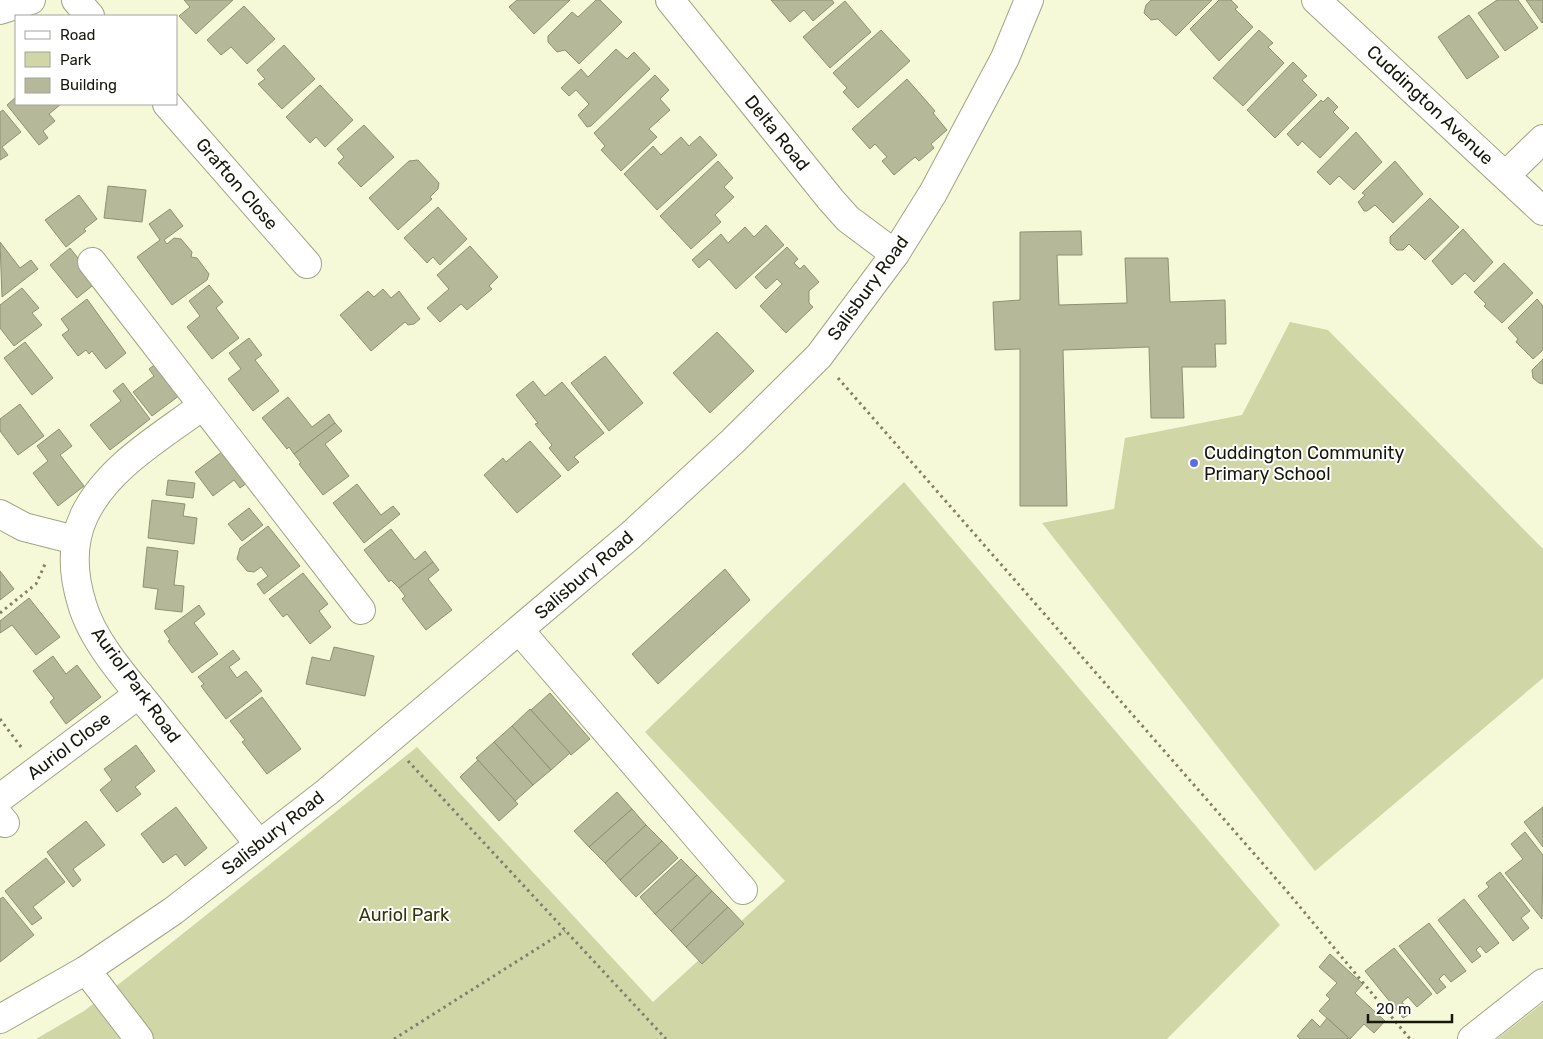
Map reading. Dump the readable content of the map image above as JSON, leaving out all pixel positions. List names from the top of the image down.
{
  "streets": {
    "street": [
      "Cuddington Avenue",
      "Delta Road",
      "Grafton Close",
      "Salisbury Road",
      "Auriol Park Road",
      "Auriol Close"
    ]
  },
  "crossings": [
    ["Delta Road", "Salisbury Road"],
    ["Salisbury Road", "Auriol Park Road"],
    ["Auriol Park Road", "Auriol Close"]
  ],
  "parks": ["Auriol Park"],
  "places": ["Cuddington Community Primary School"],
  "legend": ["Road", "Park", "Building"],
  "scale_bar": "20 m"
}
